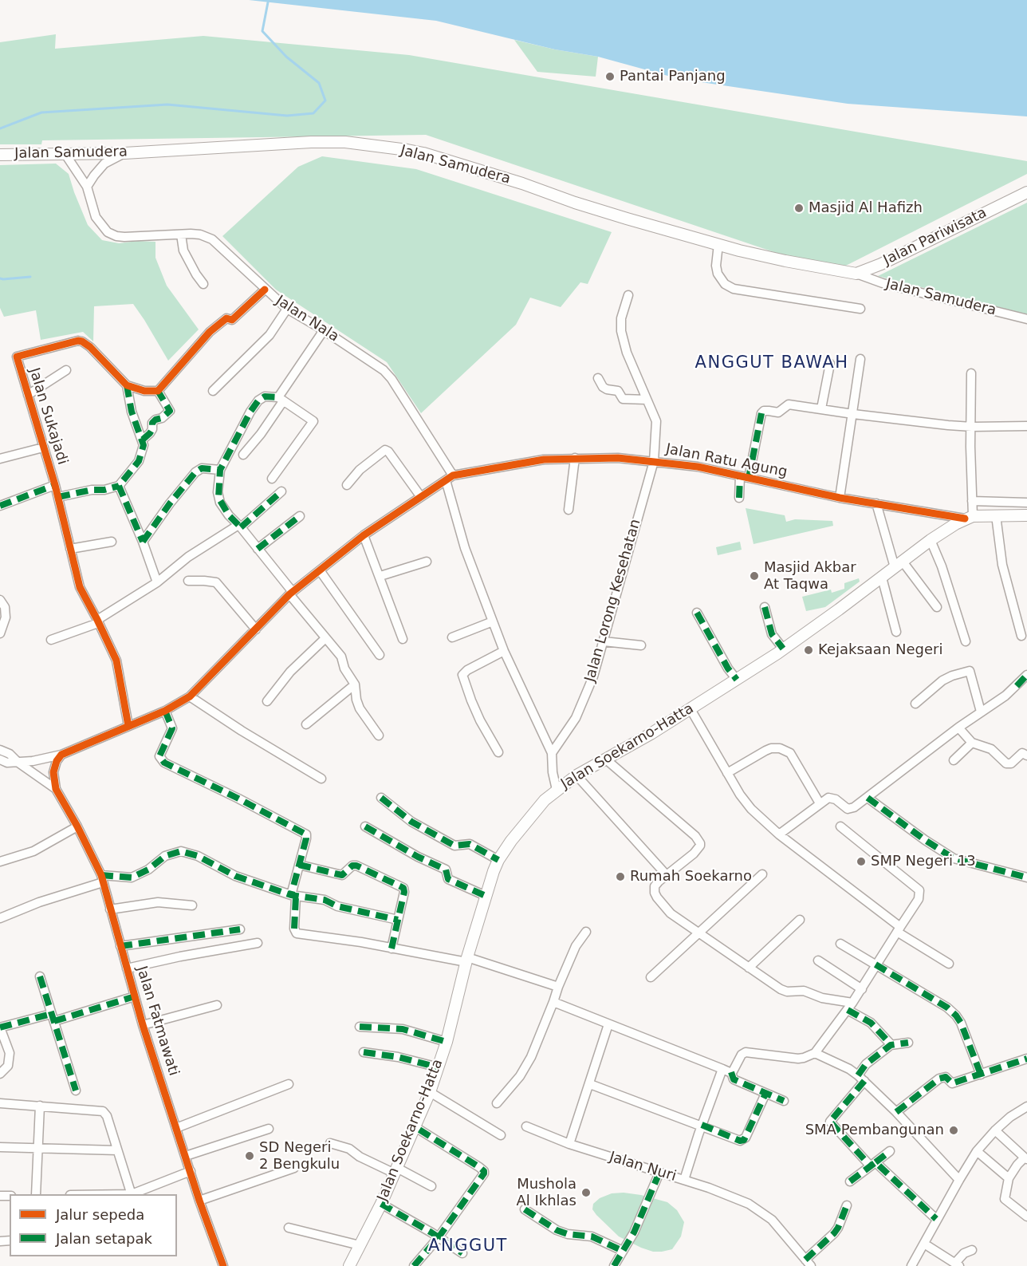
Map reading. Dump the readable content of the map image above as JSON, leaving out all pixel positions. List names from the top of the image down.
{
  "streets": {
    "main road": ["Jalan Samudera", "Jalan Pariwisata", "Jalan Soekarno-Hatta"],
    "street": [
      "Jalan Nala",
      "Jalan Sukajadi",
      "Jalan Ratu Agung",
      "Jalan Lorong Kesehatan",
      "Jalan Fatmawati",
      "Jalan Nuri"
    ]
  },
  "crossings": [
    ["Jalan Samudera", "Jalan Pariwisata"],
    ["Jalan Samudera", "Jalan Nala"],
    ["Jalan Nala", "Jalan Ratu Agung"],
    ["Jalan Nala", "Jalan Lorong Kesehatan"],
    ["Jalan Ratu Agung", "Jalan Lorong Kesehatan"],
    ["Jalan Ratu Agung", "Jalan Soekarno-Hatta"]
  ],
  "districts": ["ANGGUT BAWAH", "ANGGUT"],
  "places": [
    "Pantai Panjang",
    "Masjid Al Hafizh",
    "Masjid Akbar At Taqwa",
    "Kejaksaan Negeri",
    "SMP Negeri 13",
    "Rumah Soekarno",
    "SMA Pembangunan",
    "SD Negeri 2 Bengkulu",
    "Mushola Al Ikhlas"
  ],
  "legend": ["Jalur sepeda", "Jalan setapak"]
}
